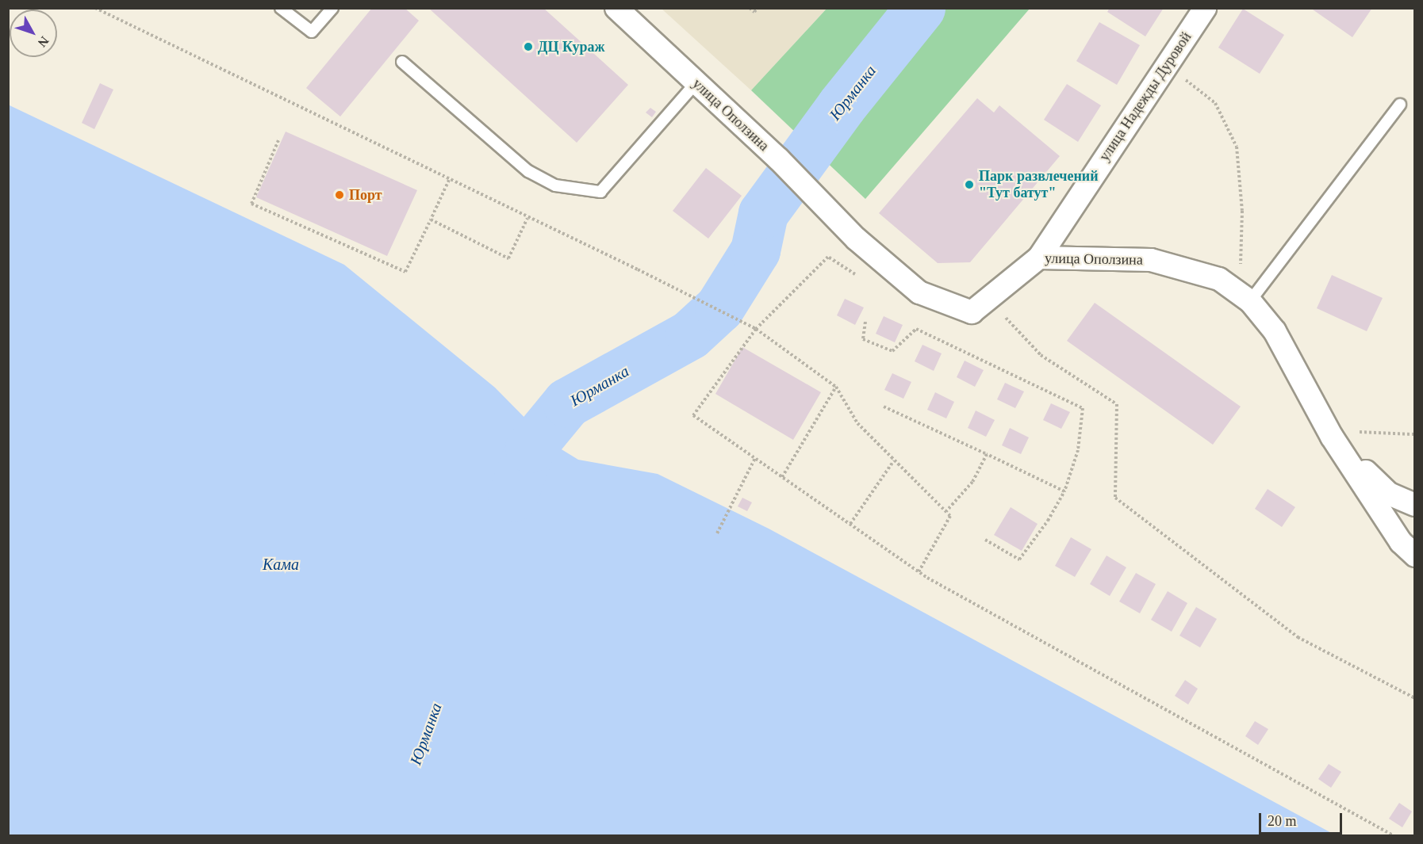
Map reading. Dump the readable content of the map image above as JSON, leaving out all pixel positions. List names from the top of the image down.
{
  "streets": {
    "street": ["улица Надежды Дуровой", "улица Оползина"]
  },
  "crossings": [
    ["улица Надежды Дуровой", "улица Оползина"]
  ],
  "water": ["Юрманка", "Кама"],
  "places": ["ДЦ Кураж", "Парк развлечений \"Тут батут\"", "Порт"],
  "scale_bar": "20 m",
  "north": "bottom right"
}
